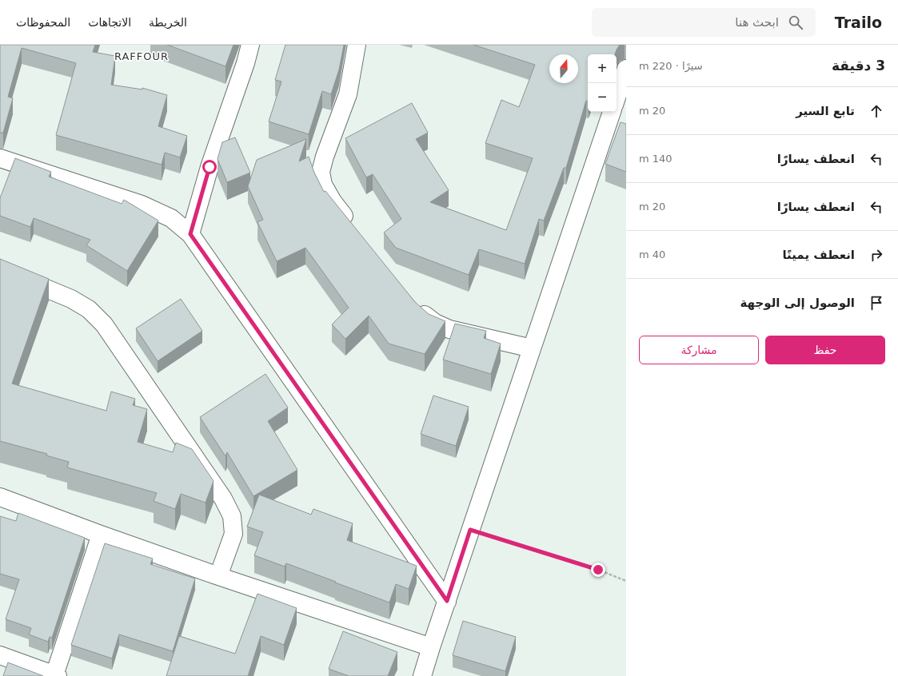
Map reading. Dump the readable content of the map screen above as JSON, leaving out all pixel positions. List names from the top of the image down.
{
  "districts": ["RAFFOUR"],
  "north": "top",
  "page": {
    "header": "Trailo",
    "search": "ابحث هنا",
    "nav": ["الخريطة", "الاتجاهات", "المحفوظات"],
    "heading": ["3 دقيقة", "سيرًا · 220 m"],
    "map_buttons": ["+", "−"],
    "list": [
      ["تابع السير", "20 m"],
      ["انعطف يسارًا", "140 m"],
      ["انعطف يسارًا", "20 m"],
      ["انعطف يمينًا", "40 m"],
      "الوصول إلى الوجهة"
    ],
    "buttons": ["حفظ", "مشاركة"]
  }
}
